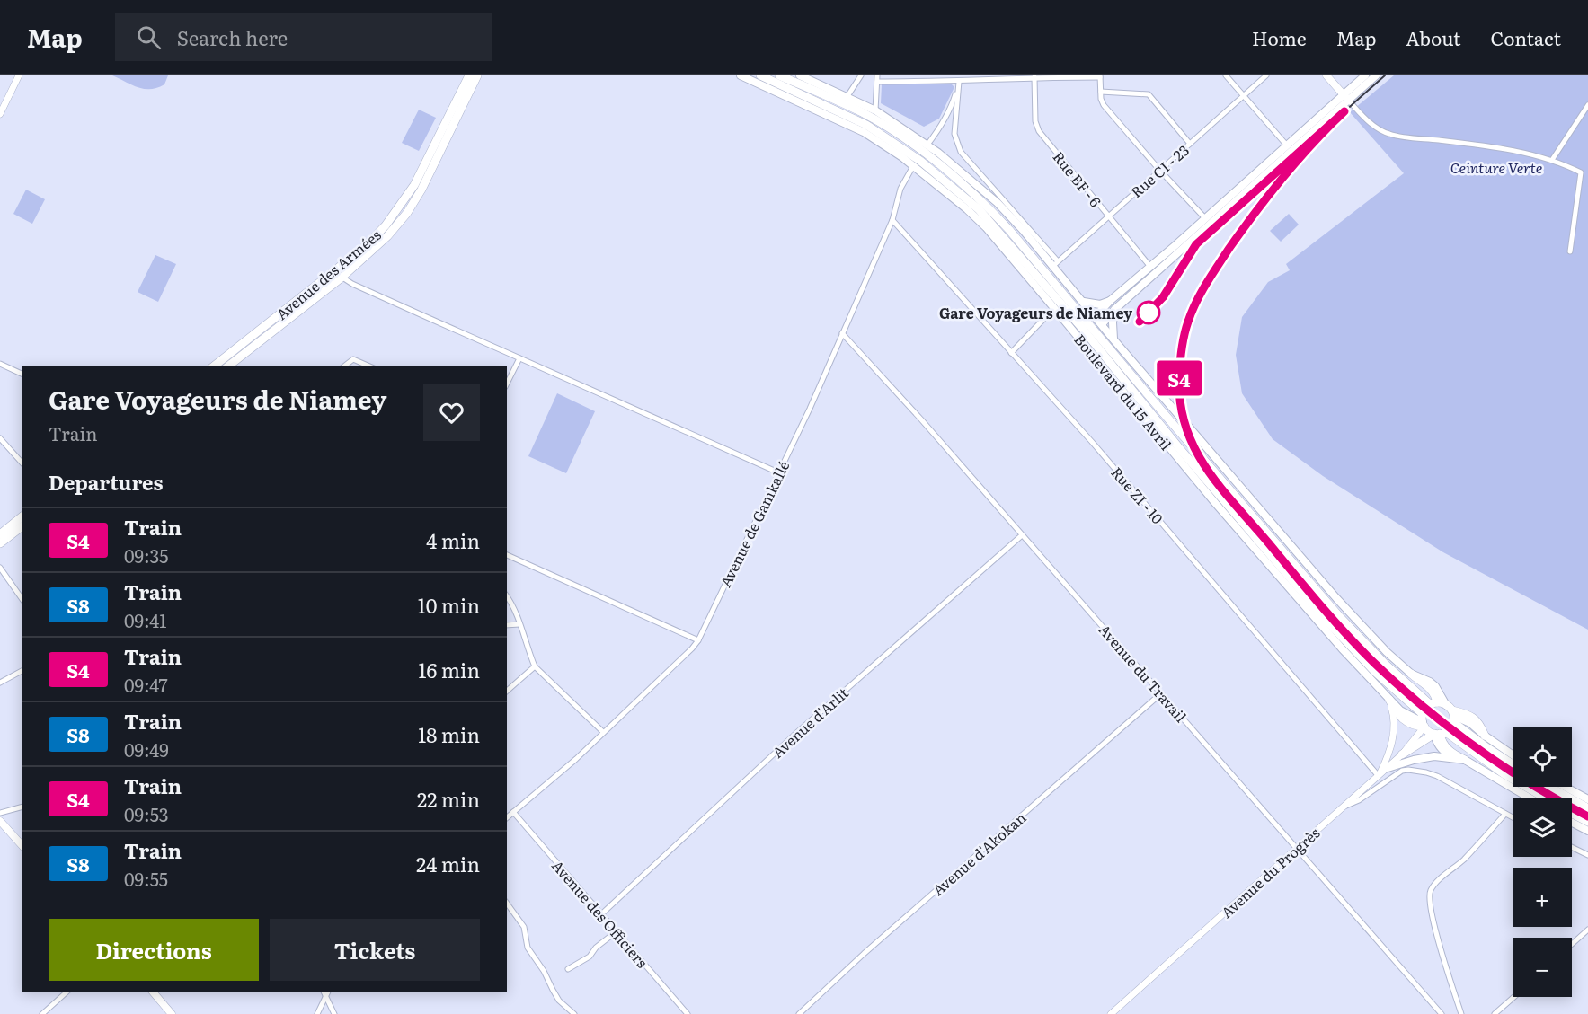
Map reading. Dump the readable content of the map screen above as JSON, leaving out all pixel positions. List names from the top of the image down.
{
  "streets": {
    "highway": ["Avenue des Armées", "Boulevard du 15 Avril"],
    "street": [
      "Rue CI - 23",
      "Rue BF - 6",
      "Rue ZI - 10",
      "Avenue de Gamkallé",
      "Avenue du Travail",
      "Avenue d'Arlit",
      "Avenue d'Akokan",
      "Avenue du Progrès",
      "Avenue des Officiers"
    ]
  },
  "crossings": [
    ["Rue CI - 23", "Rue BF - 6"],
    ["Rue CI - 23", "Boulevard du 15 Avril"],
    ["Boulevard du 15 Avril", "Avenue de Gamkallé"],
    ["Boulevard du 15 Avril", "Avenue du Progrès"],
    ["Rue ZI - 10", "Avenue de Gamkallé"],
    ["Rue ZI - 10", "Avenue du Progrès"],
    ["Avenue de Gamkallé", "Avenue du Travail"],
    ["Avenue de Gamkallé", "Avenue des Officiers"],
    ["Avenue du Travail", "Avenue d'Arlit"],
    ["Avenue du Travail", "Avenue d'Akokan"],
    ["Avenue du Travail", "Avenue du Progrès"],
    ["Avenue d'Arlit", "Avenue des Officiers"]
  ],
  "parks": ["Ceinture Verte"],
  "places": ["Gare Voyageurs de Niamey"],
  "page": {
    "header": "Map",
    "search": "Search here",
    "nav": [
      "Home",
      "Map",
      "About",
      "Contact"
    ],
    "on_map": "S4",
    "heading": [
      ["Gare Voyageurs de Niamey", "Train"],
      "Departures"
    ],
    "list": [
      {
        "mark": "S4",
        "name": "Train",
        "note": "09:35",
        "value": "4 min"
      },
      {
        "mark": "S8",
        "name": "Train",
        "note": "09:41",
        "value": "10 min"
      },
      {
        "mark": "S4",
        "name": "Train",
        "note": "09:47",
        "value": "16 min"
      },
      {
        "mark": "S8",
        "name": "Train",
        "note": "09:49",
        "value": "18 min"
      },
      {
        "mark": "S4",
        "name": "Train",
        "note": "09:53",
        "value": "22 min"
      },
      {
        "mark": "S8",
        "name": "Train",
        "note": "09:55",
        "value": "24 min"
      }
    ],
    "map_buttons": ["+", "−"],
    "buttons": ["Directions", "Tickets"]
  }
}
